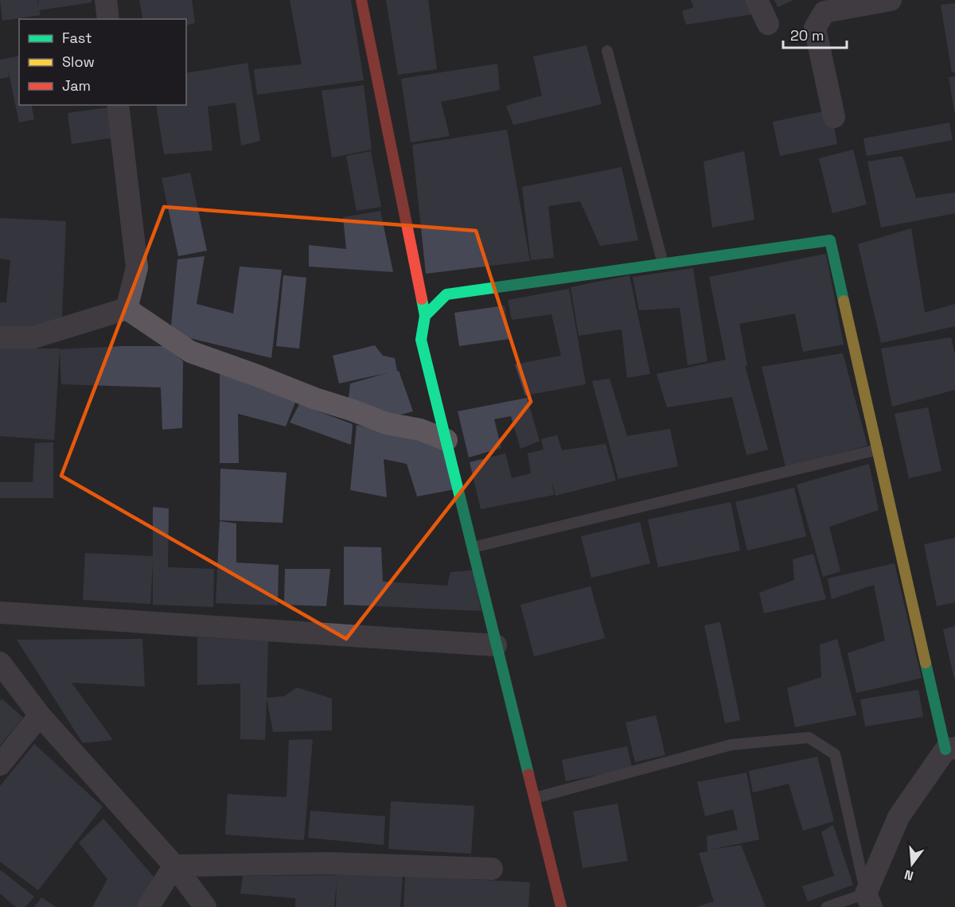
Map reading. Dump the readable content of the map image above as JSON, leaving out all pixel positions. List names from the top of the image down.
{
  "legend": ["Fast", "Slow", "Jam"],
  "scale_bar": "20 m",
  "north": "bottom"
}
